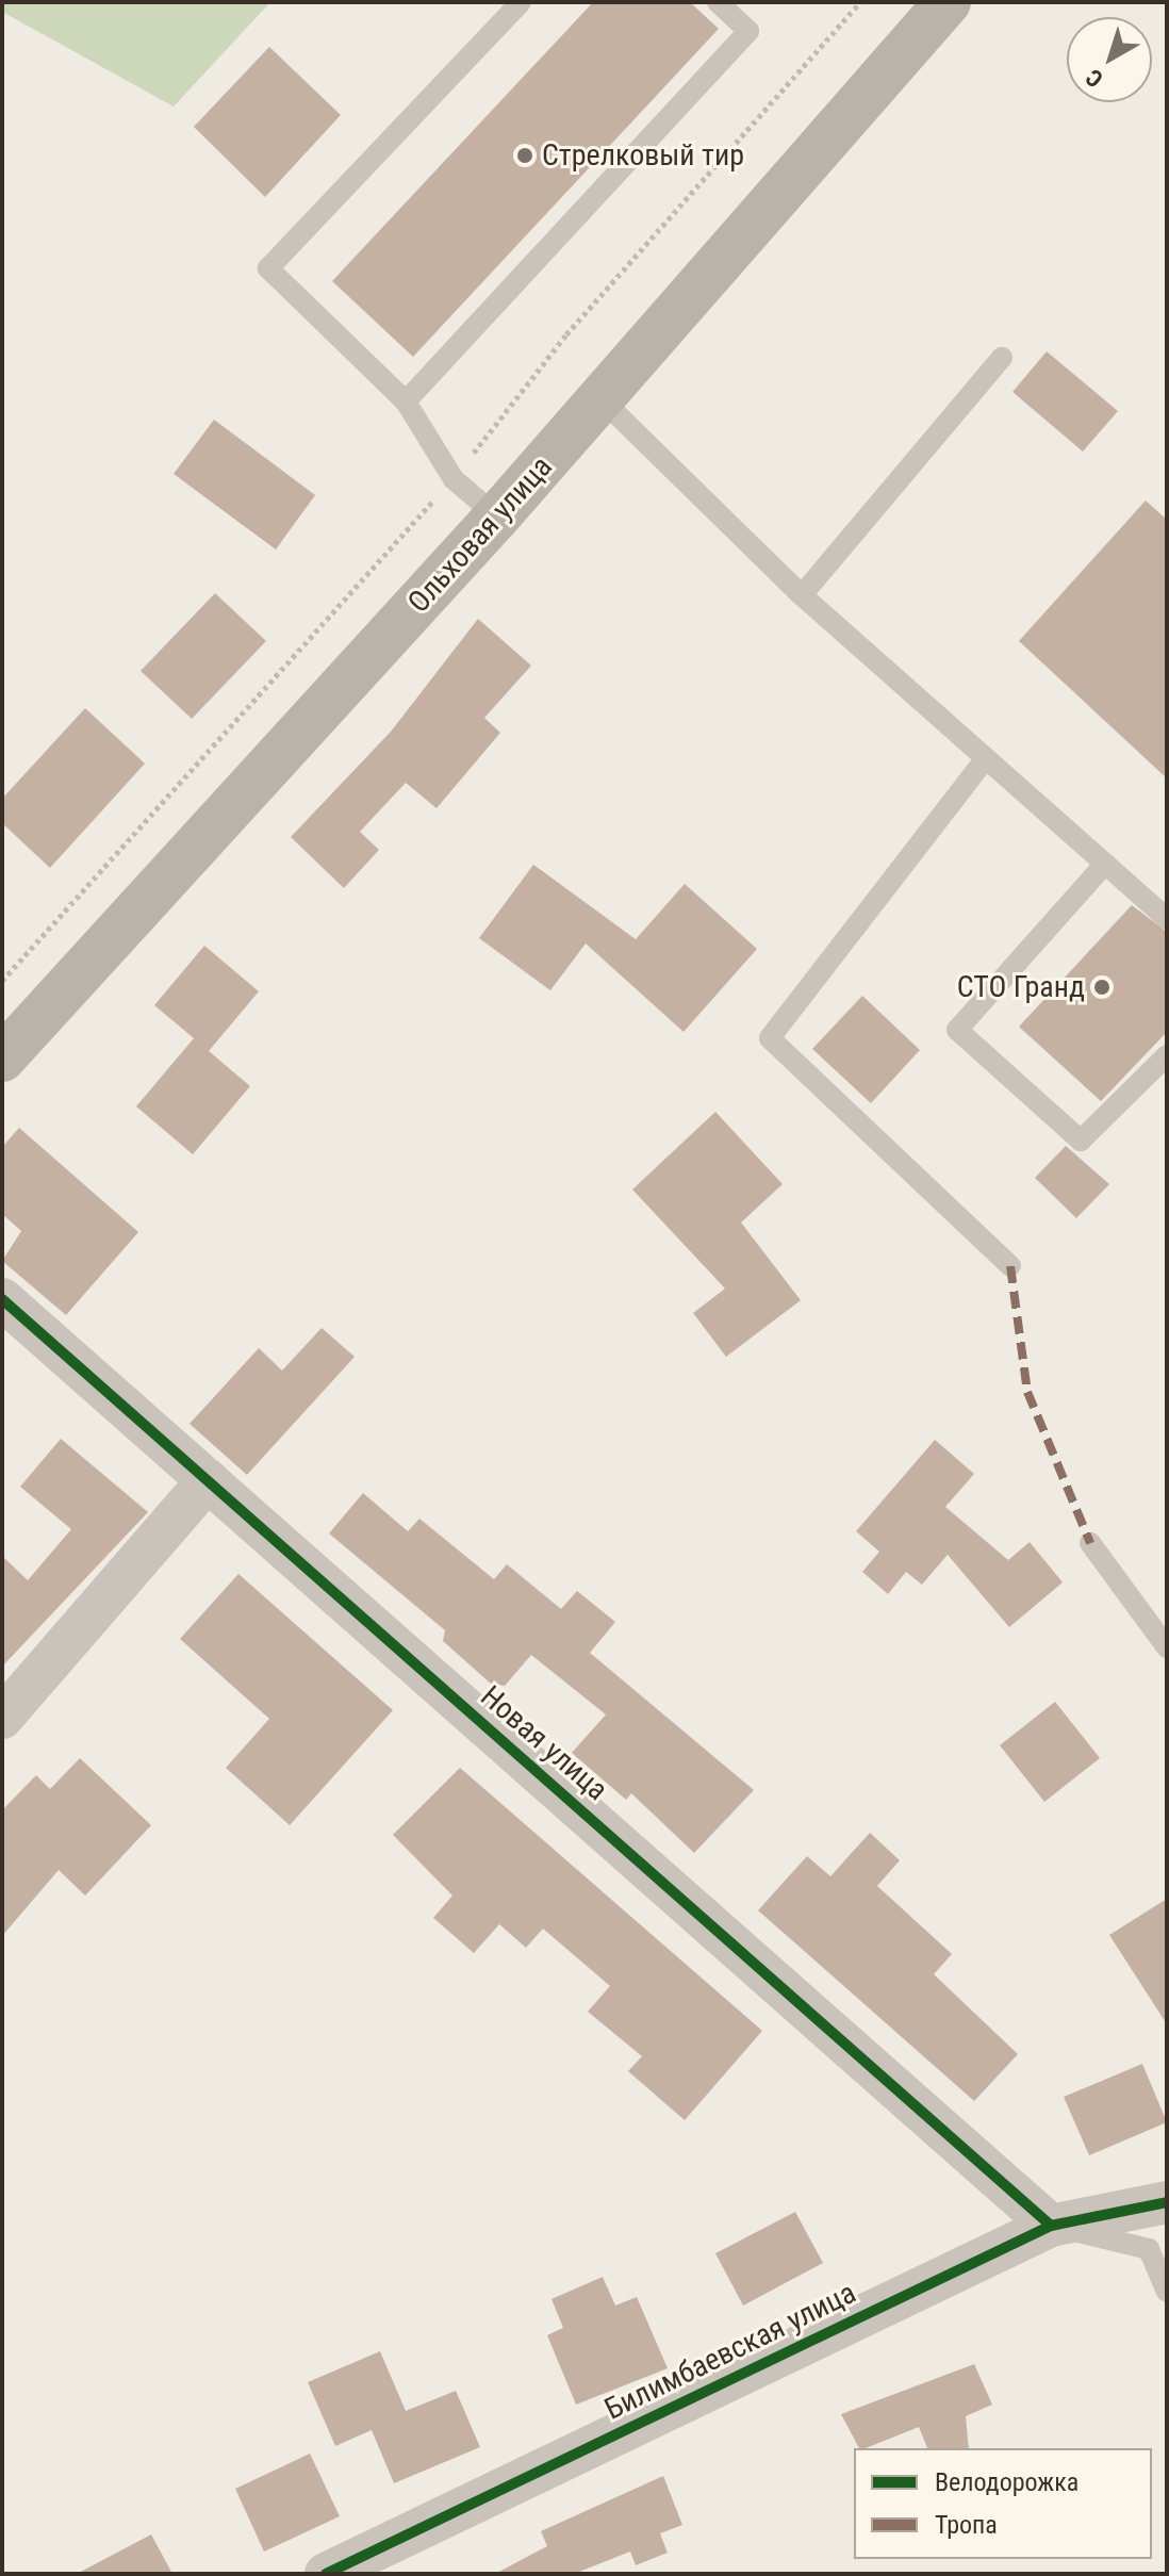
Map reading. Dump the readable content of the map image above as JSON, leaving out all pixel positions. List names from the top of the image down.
{
  "streets": {
    "main road": ["Ольховая улица"],
    "street": ["Новая улица", "Билимбаевская улица"]
  },
  "crossings": [
    ["Новая улица", "Билимбаевская улица"]
  ],
  "places": ["Стрелковый тир", "СТО Гранд"],
  "legend": ["Велодорожка", "Тропа"],
  "north": "bottom left"
}
